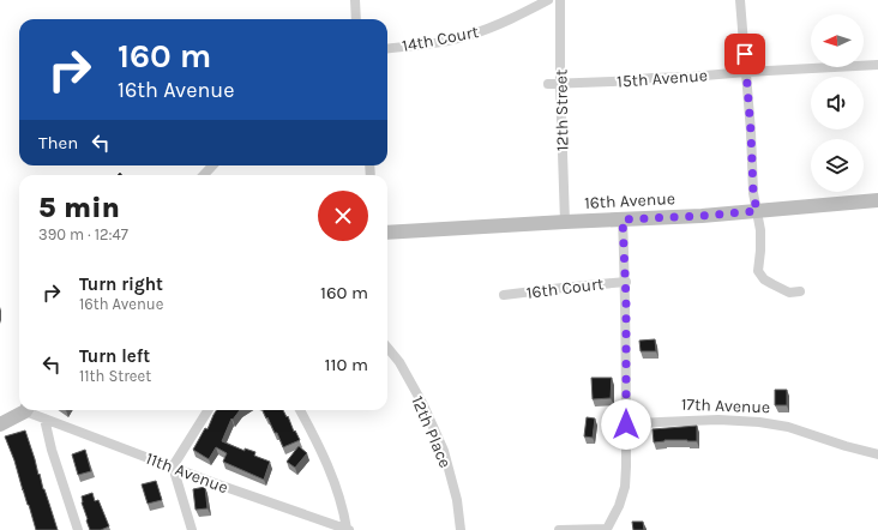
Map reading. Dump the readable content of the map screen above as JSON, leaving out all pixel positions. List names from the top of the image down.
{
  "streets": {
    "street": [
      "14th Court",
      "15th Avenue",
      "12th Street",
      "16th Avenue",
      "16th Court",
      "17th Avenue",
      "12th Place",
      "11th Avenue"
    ]
  },
  "crossings": [
    ["15th Avenue", "12th Street"],
    ["12th Street", "16th Avenue"]
  ],
  "north": "left",
  "page": {
    "turn": ["160 m", "16th Avenue"],
    "then": "Then",
    "heading": ["5 min", "390 m · 12:47"],
    "list": [
      {
        "name": "Turn right",
        "note": "16th Avenue",
        "value": "160 m"
      },
      {
        "name": "Turn left",
        "note": "11th Street",
        "value": "110 m"
      }
    ]
  }
}
